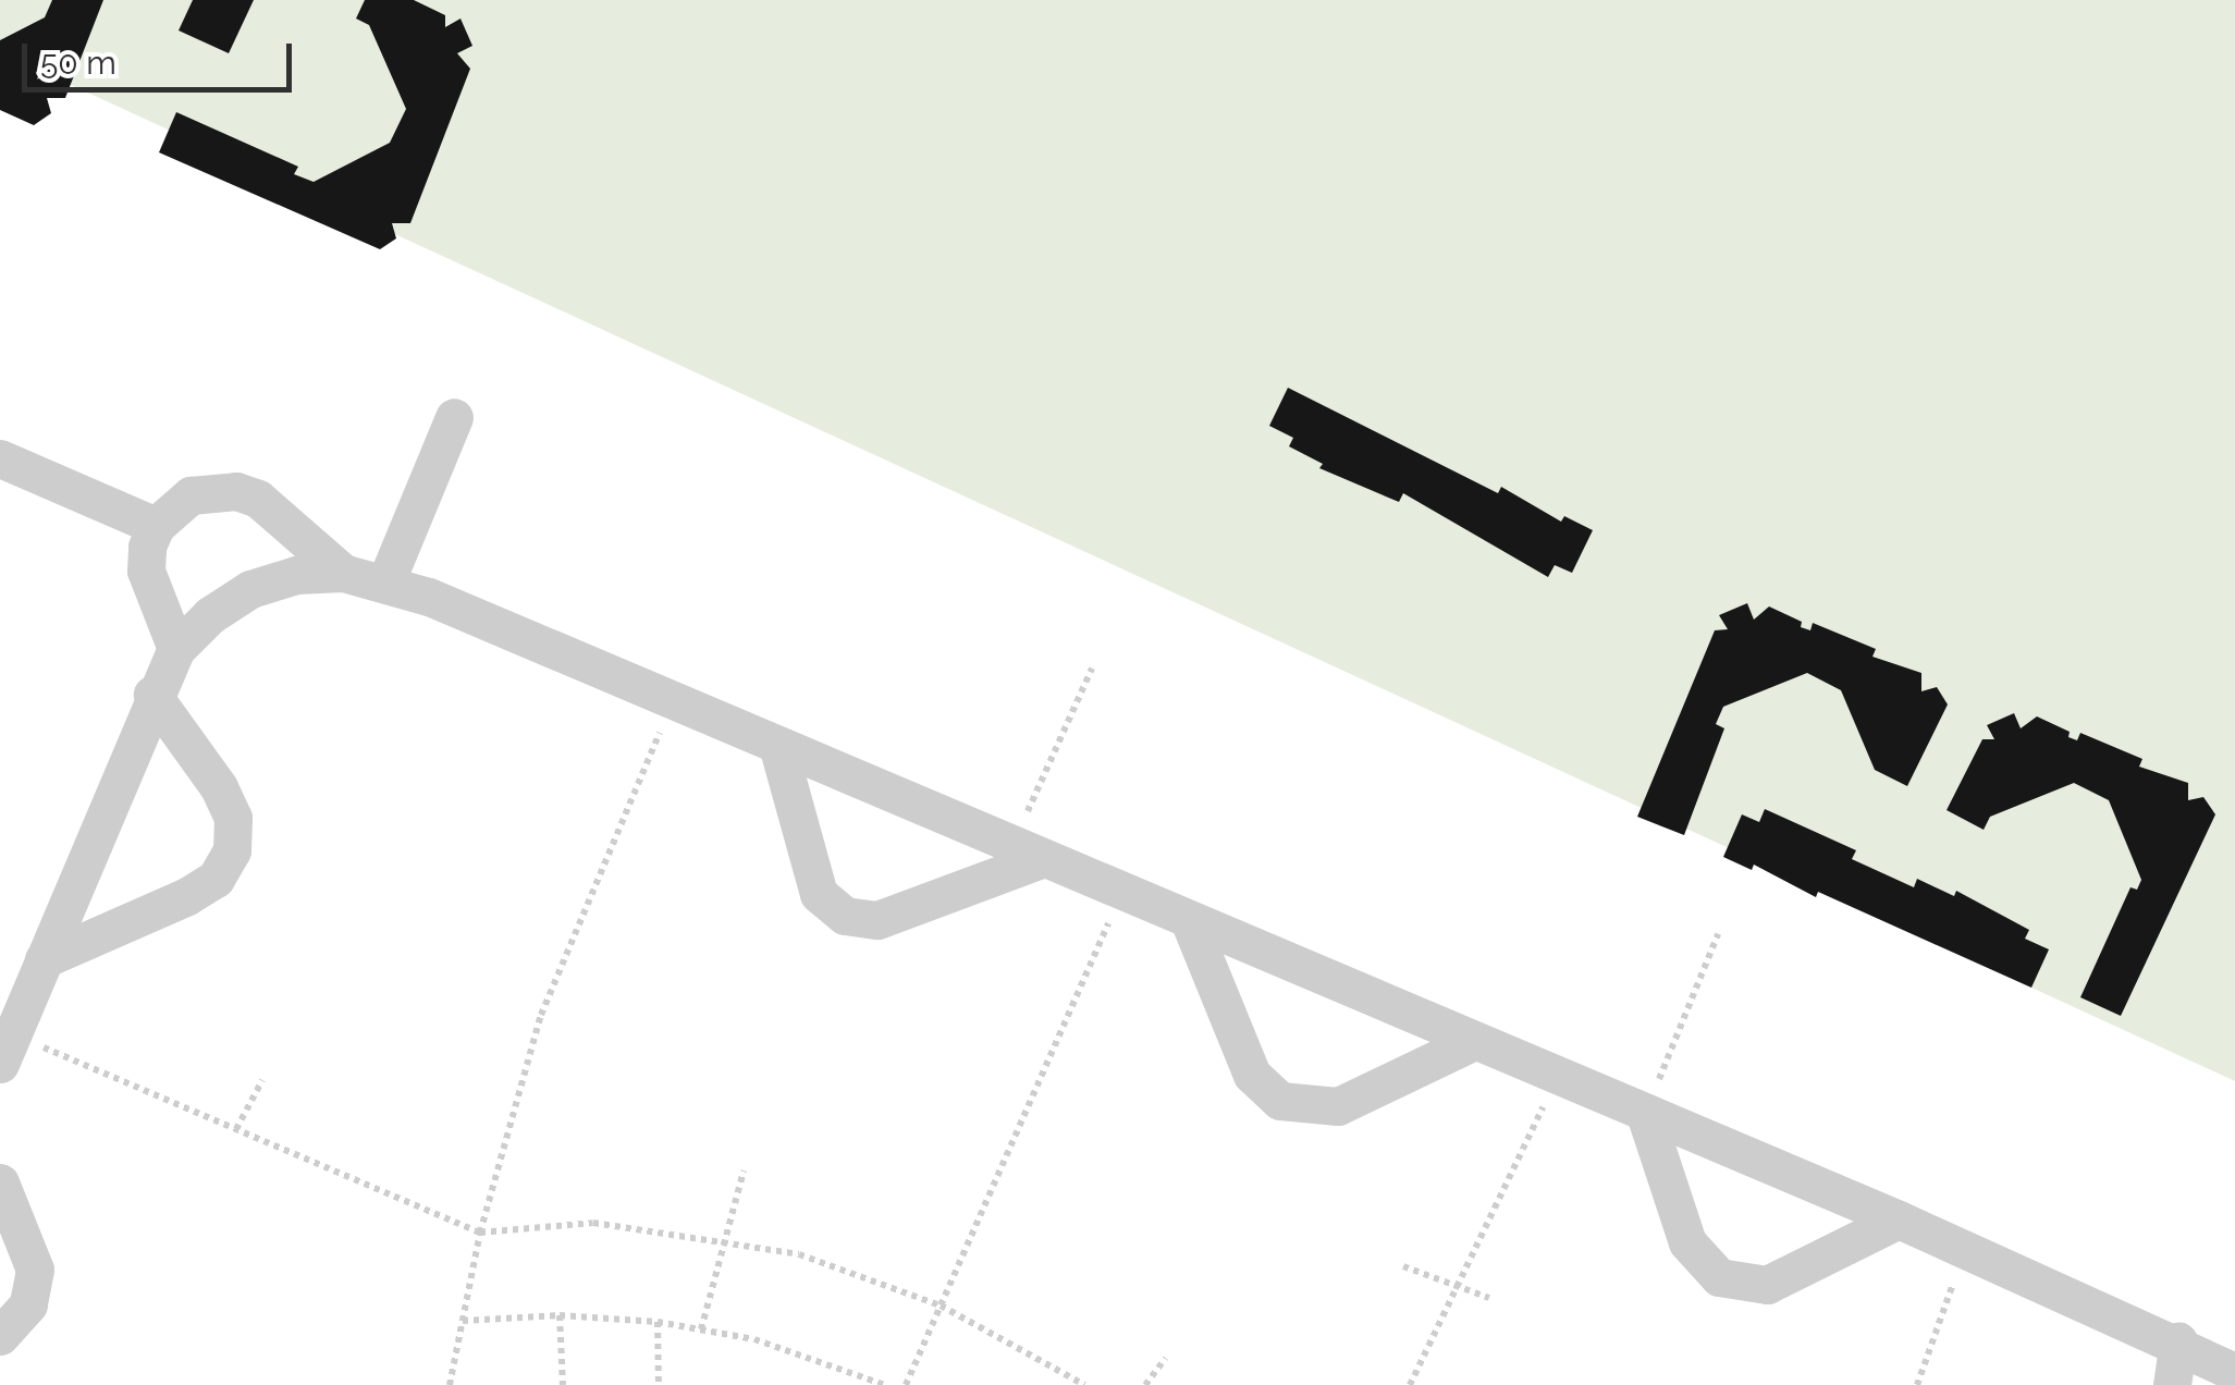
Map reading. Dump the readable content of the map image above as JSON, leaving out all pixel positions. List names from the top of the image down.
{
  "scale_bar": "50 m"
}
